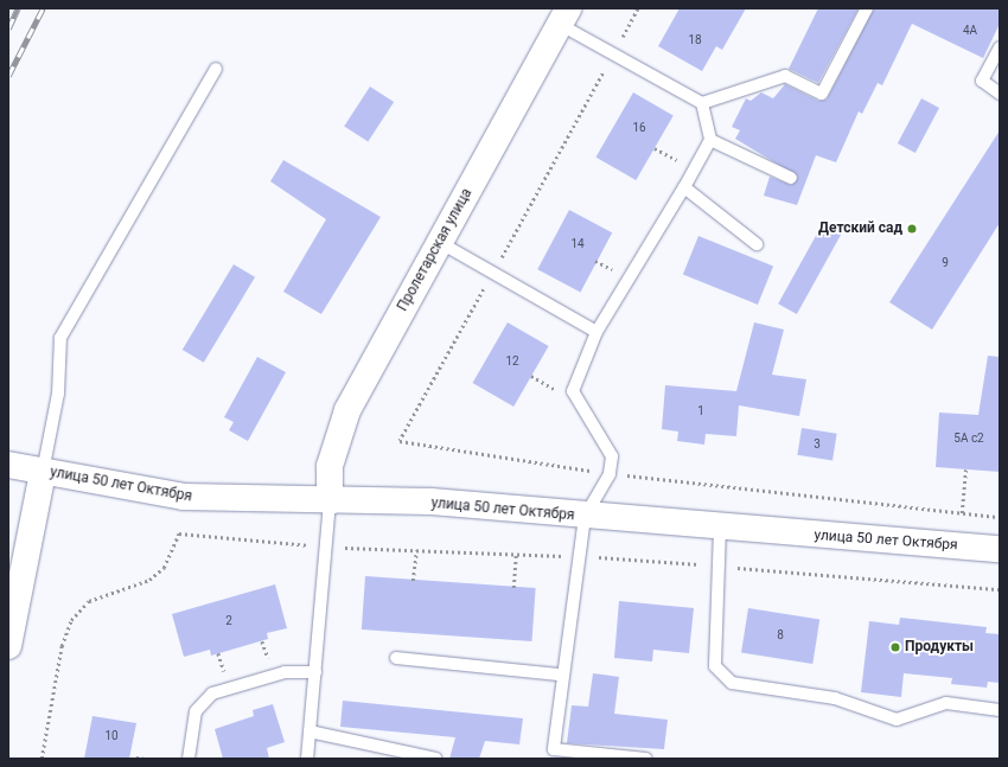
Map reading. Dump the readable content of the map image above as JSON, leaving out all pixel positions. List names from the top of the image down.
{
  "streets": {
    "main road": ["Пролетарская улица", "улица 50 лет Октября"]
  },
  "crossings": [
    ["Пролетарская улица", "улица 50 лет Октября"]
  ],
  "places": ["Детский сад", "Продукты"],
  "house_numbers": [
    "4А",
    "18",
    "16",
    "14",
    "9",
    "12",
    "1",
    "5А с2",
    "3",
    "2",
    "8",
    "10"
  ]
}
